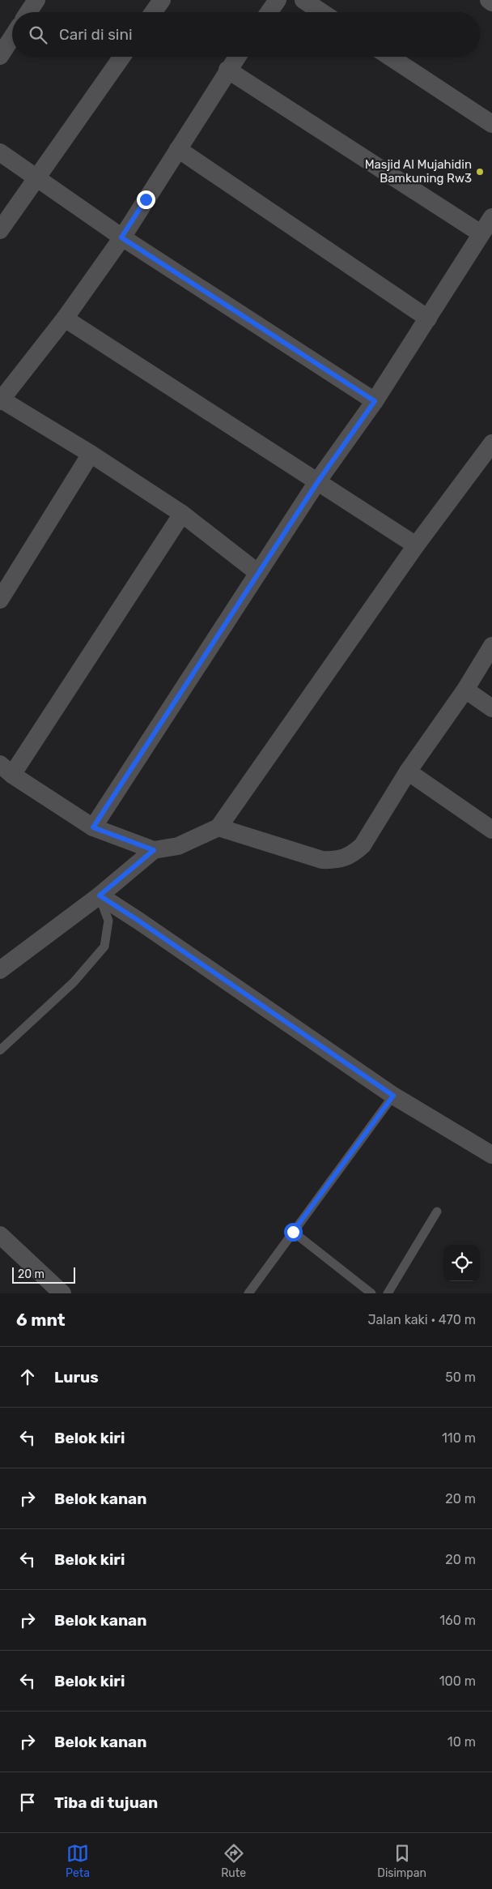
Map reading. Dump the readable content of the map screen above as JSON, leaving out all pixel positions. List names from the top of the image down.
{
  "places": ["Masjid Al Mujahidin Bamkuning Rw3"],
  "scale_bar": "20 m",
  "page": {
    "search": "Cari di sini",
    "scale": "20 m",
    "heading": ["6 mnt", "Jalan kaki · 470 m"],
    "list": [
      ["Lurus", "50 m"],
      ["Belok kiri", "110 m"],
      ["Belok kanan", "20 m"],
      ["Belok kiri", "20 m"],
      ["Belok kanan", "160 m"],
      ["Belok kiri", "100 m"],
      ["Belok kanan", "10 m"],
      "Tiba di tujuan"
    ],
    "nav": ["Peta", "Rute", "Disimpan"]
  }
}
